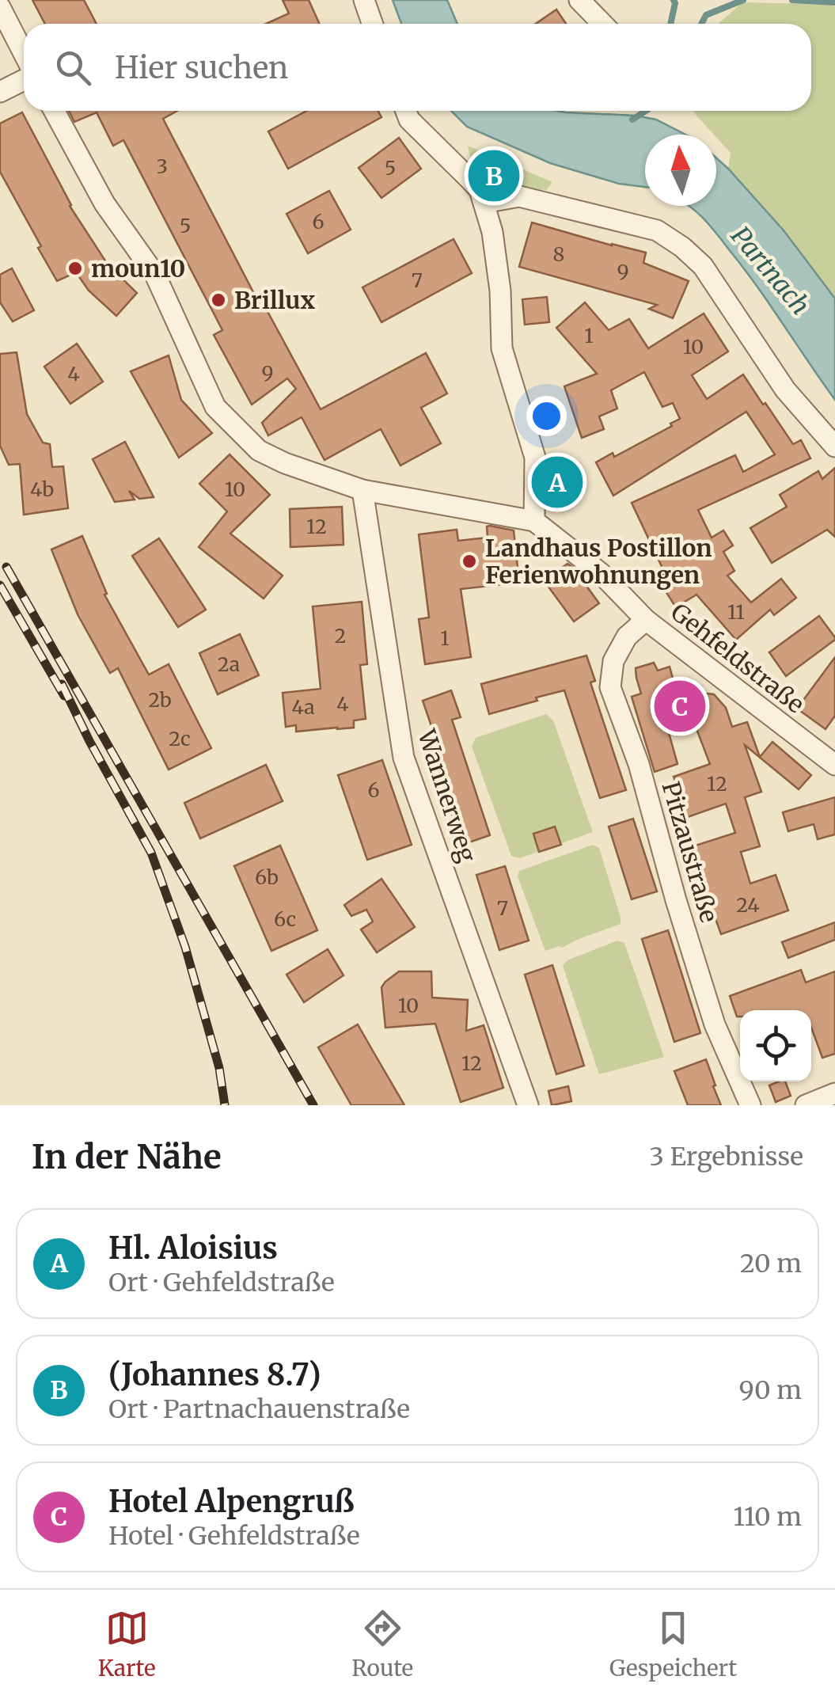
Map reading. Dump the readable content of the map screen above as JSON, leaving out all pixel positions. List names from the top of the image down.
{
  "streets": {
    "street": ["Gehfeldstraße", "Wannerweg", "Pitzaustraße"]
  },
  "crossings": [
    ["Gehfeldstraße", "Pitzaustraße"]
  ],
  "water": ["Partnach"],
  "places": ["moun10", "Brillux", "Landhaus Postillon Ferienwohnungen"],
  "house_numbers": [
    "3",
    "5",
    "6",
    "5",
    "8",
    "9",
    "7",
    "1",
    "10",
    "9",
    "4",
    "4b",
    "10",
    "12",
    "11",
    "2",
    "1",
    "2a",
    "2b",
    "4",
    "4a",
    "2c",
    "12",
    "6",
    "6b",
    "24",
    "7",
    "6c",
    "10",
    "12"
  ],
  "north": "top",
  "page": {
    "search": "Hier suchen",
    "pins": ["B", "A", "C"],
    "heading": ["In der Nähe", "3 Ergebnisse"],
    "list": [
      {
        "mark": "A",
        "name": "Hl. Aloisius",
        "note": "Ort · Gehfeldstraße",
        "value": "20 m"
      },
      {
        "mark": "B",
        "name": "(Johannes 8.7)",
        "note": "Ort · Partnachauenstraße",
        "value": "90 m"
      },
      {
        "mark": "C",
        "name": "Hotel Alpengruß",
        "note": "Hotel · Gehfeldstraße",
        "value": "110 m"
      }
    ],
    "nav": ["Karte", "Route", "Gespeichert"]
  }
}
